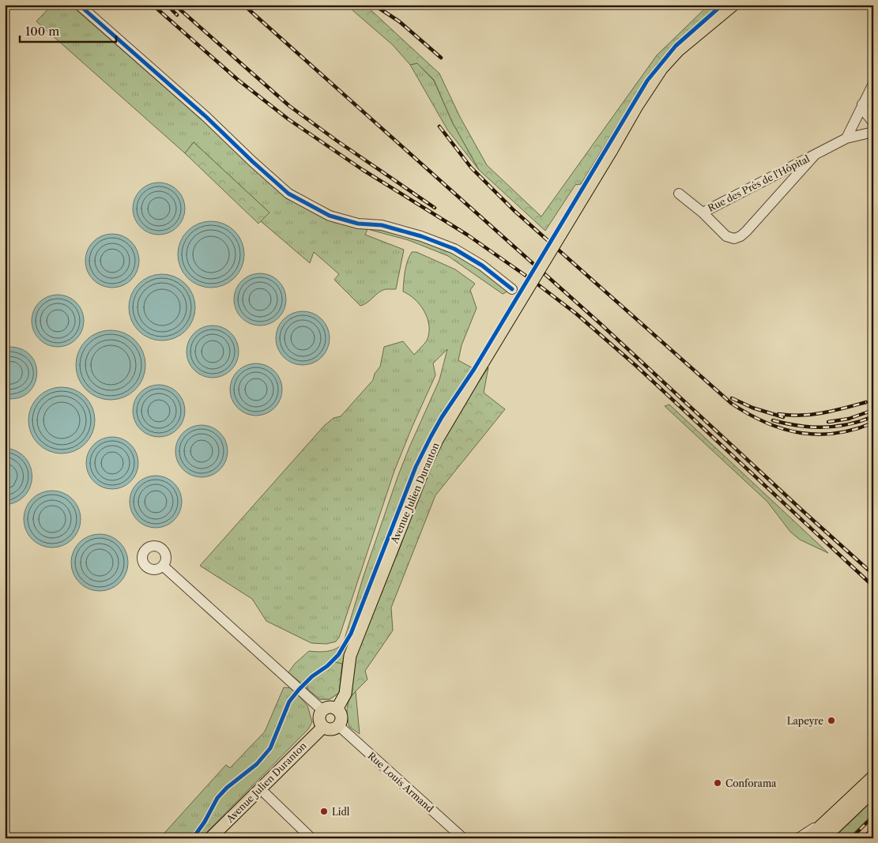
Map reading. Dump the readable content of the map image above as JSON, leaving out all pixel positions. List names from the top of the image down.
{
  "streets": {
    "main road": ["Avenue Julien Duranton"],
    "street": ["Rue des Prés de l'Hôpital", "Rue Louis Armand"]
  },
  "crossings": [
    ["Avenue Julien Duranton", "Rue Louis Armand"]
  ],
  "places": ["Lapeyre", "Conforama", "Lidl"],
  "scale_bar": "100 m"
}
